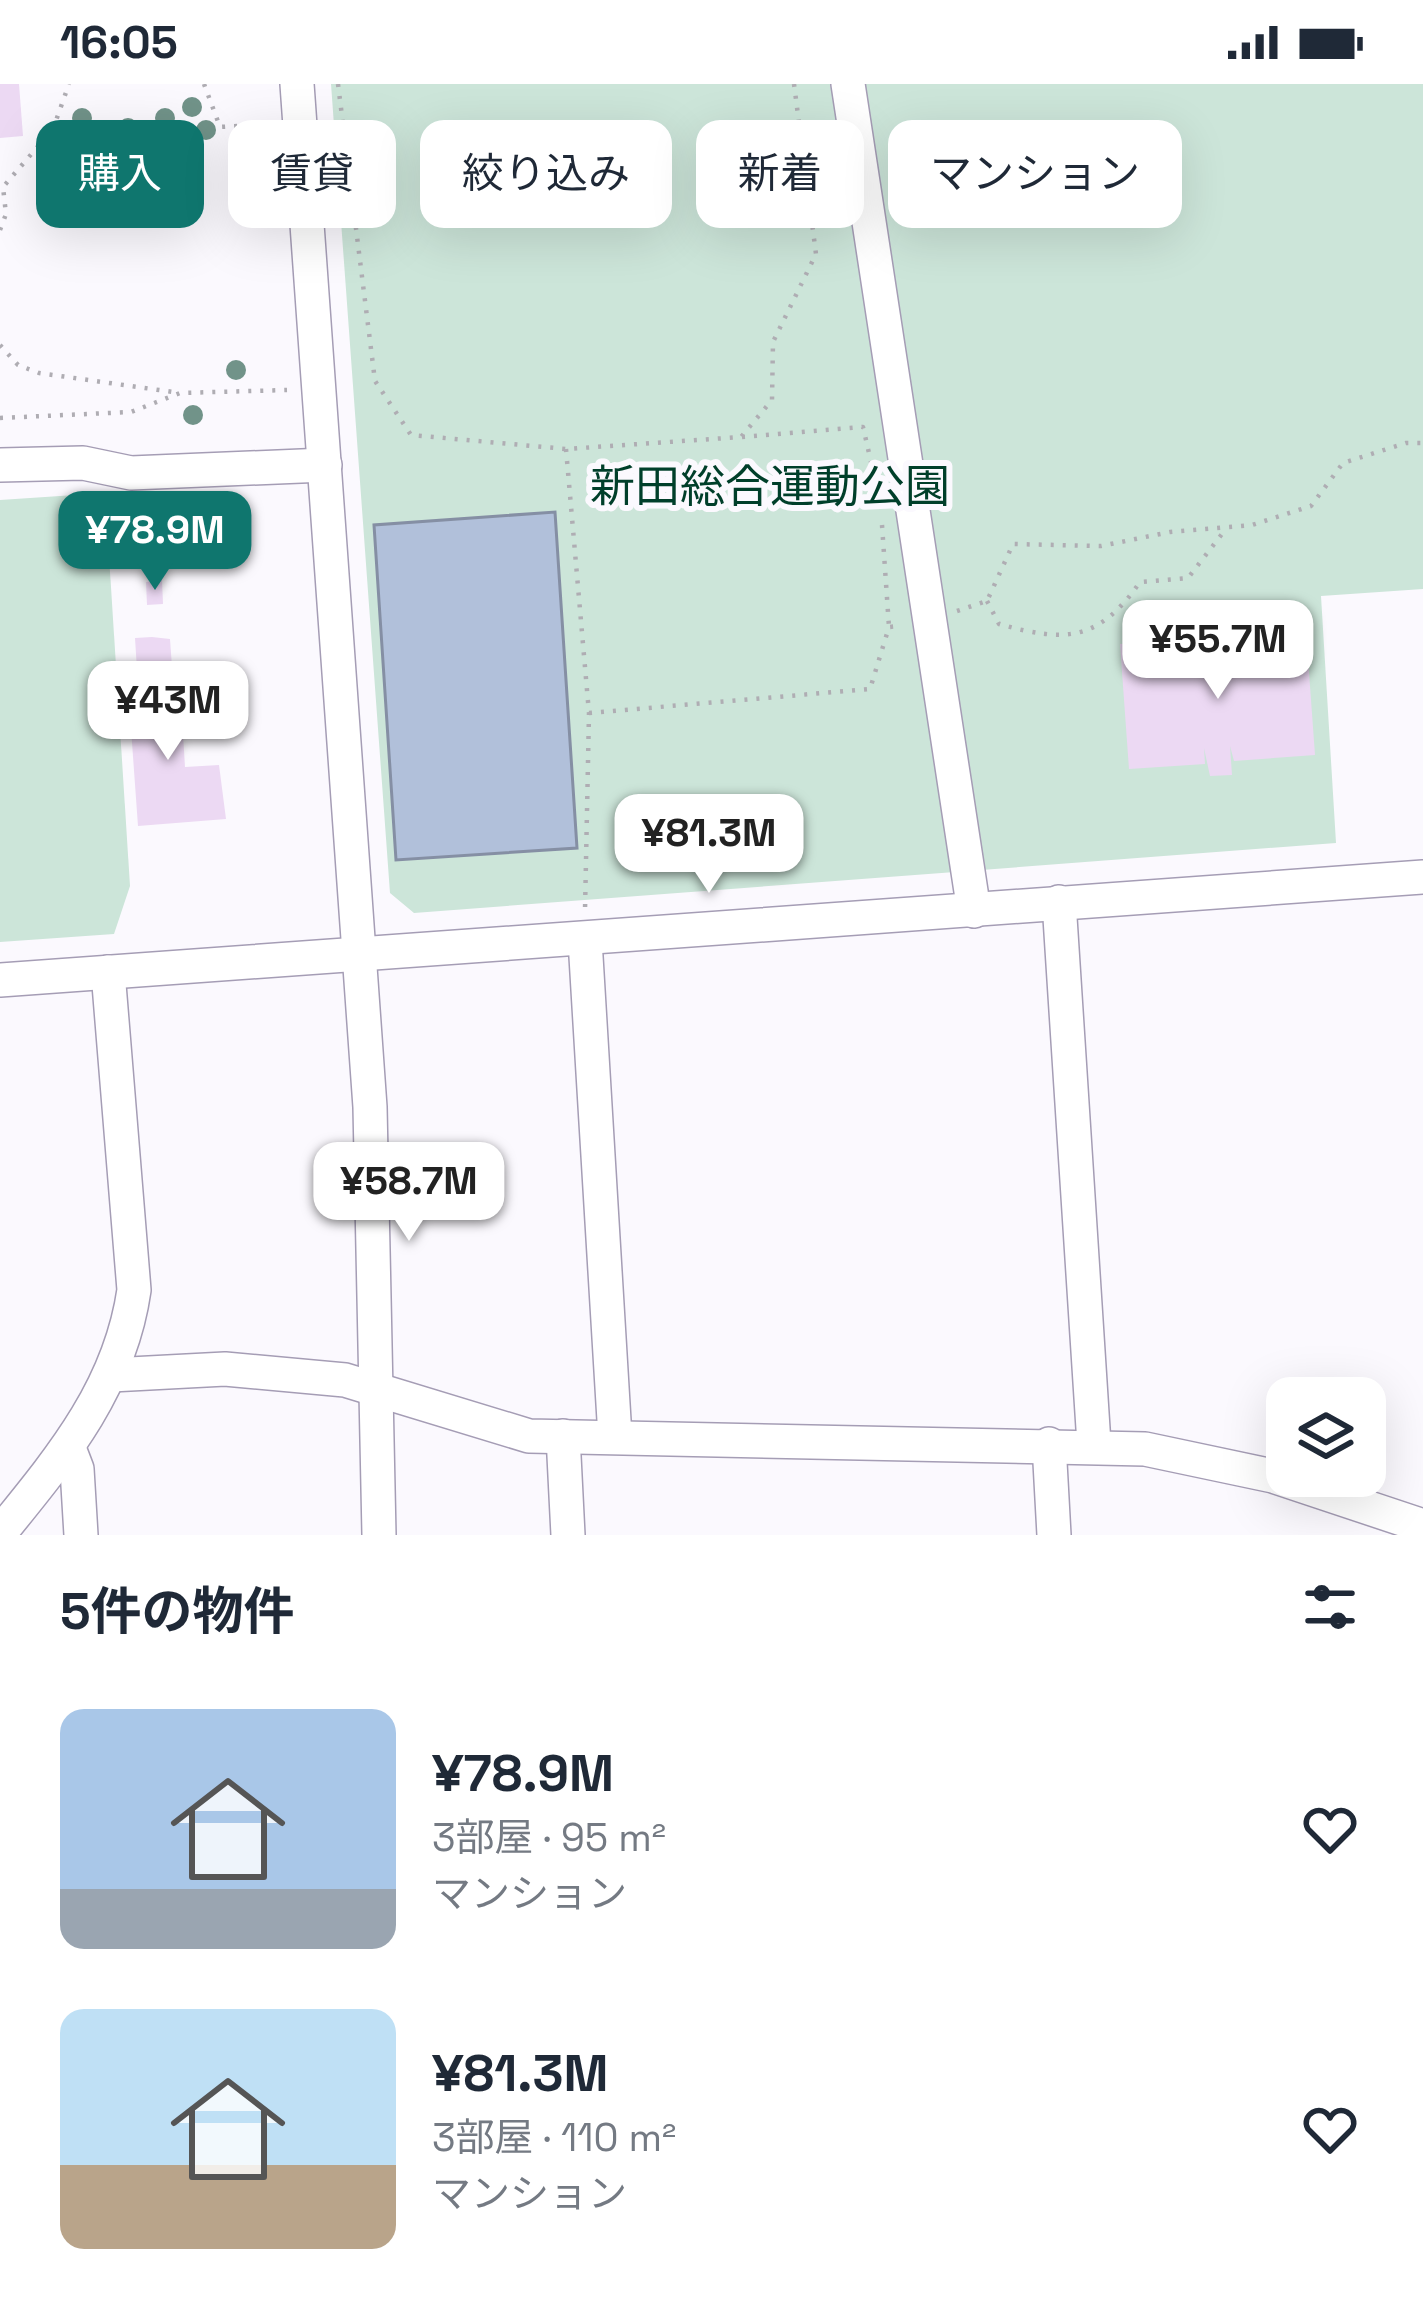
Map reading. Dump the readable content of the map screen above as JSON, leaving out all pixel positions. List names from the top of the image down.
{
  "parks": ["新田総合運動公園"],
  "page": {
    "status": "16:05",
    "chip": [
      "購入",
      "賃貸",
      "絞り込み",
      "新着",
      "マンション"
    ],
    "price": [
      "¥78.9M",
      "¥55.7M",
      "¥43M",
      "¥81.3M",
      "¥58.7M"
    ],
    "heading": "5件の物件",
    "list": [
      {
        "name": "¥78.9M",
        "note": "3部屋 · 95 m² · マンション"
      },
      {
        "name": "¥81.3M",
        "note": "3部屋 · 110 m² · マンション"
      }
    ]
  }
}
